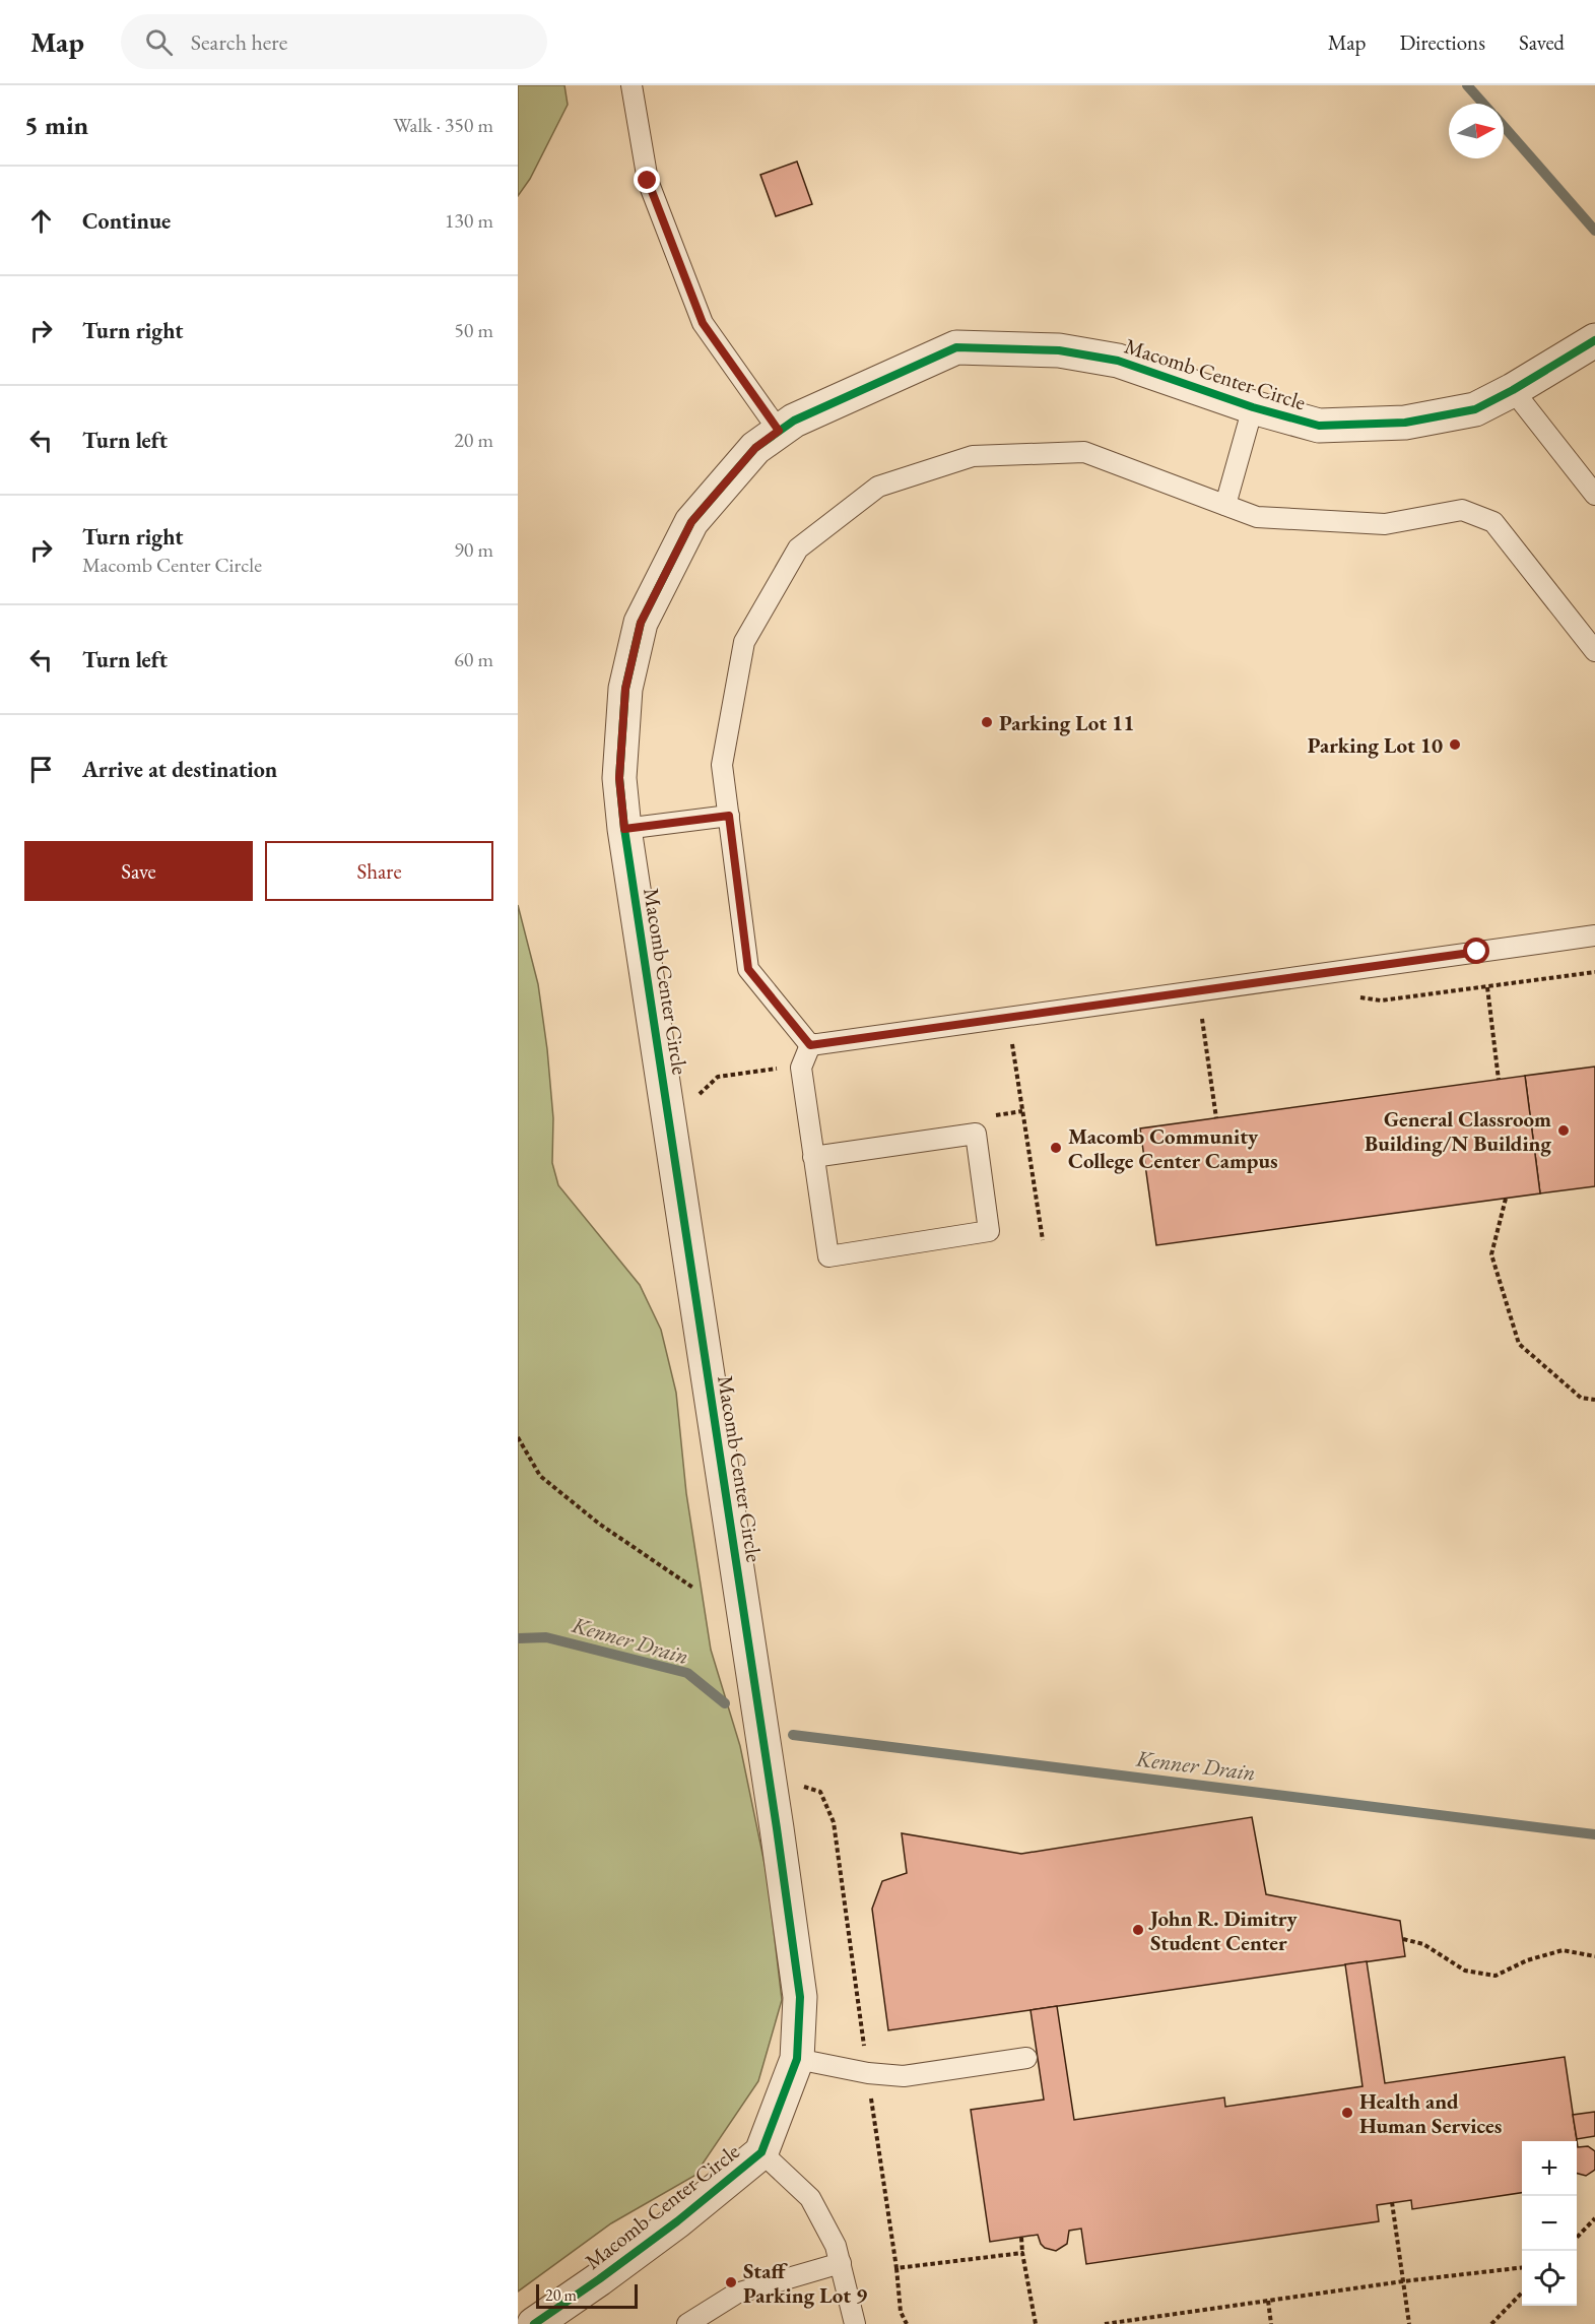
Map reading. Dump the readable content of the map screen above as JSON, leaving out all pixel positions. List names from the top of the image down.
{
  "streets": {
    "street": ["Macomb Center Circle"]
  },
  "water": ["Kenner Drain"],
  "places": [
    "Parking Lot 11",
    "Parking Lot 10",
    "General Classroom Building/N Building",
    "Macomb Community College Center Campus",
    "John R. Dimitry Student Center",
    "Health and Human Services",
    "Staff Parking Lot 9"
  ],
  "scale_bar": "20 m",
  "north": "right",
  "page": {
    "header": "Map",
    "search": "Search here",
    "nav": ["Map", "Directions", "Saved"],
    "heading": ["5 min", "Walk · 350 m"],
    "list": [
      ["Continue", "130 m"],
      ["Turn right", "50 m"],
      ["Turn left", "20 m"],
      ["Turn right", "Macomb Center Circle", "90 m"],
      ["Turn left", "60 m"],
      "Arrive at destination"
    ],
    "buttons": ["Save", "Share"],
    "map_buttons": ["+", "−"],
    "scale": "20 m"
  }
}
